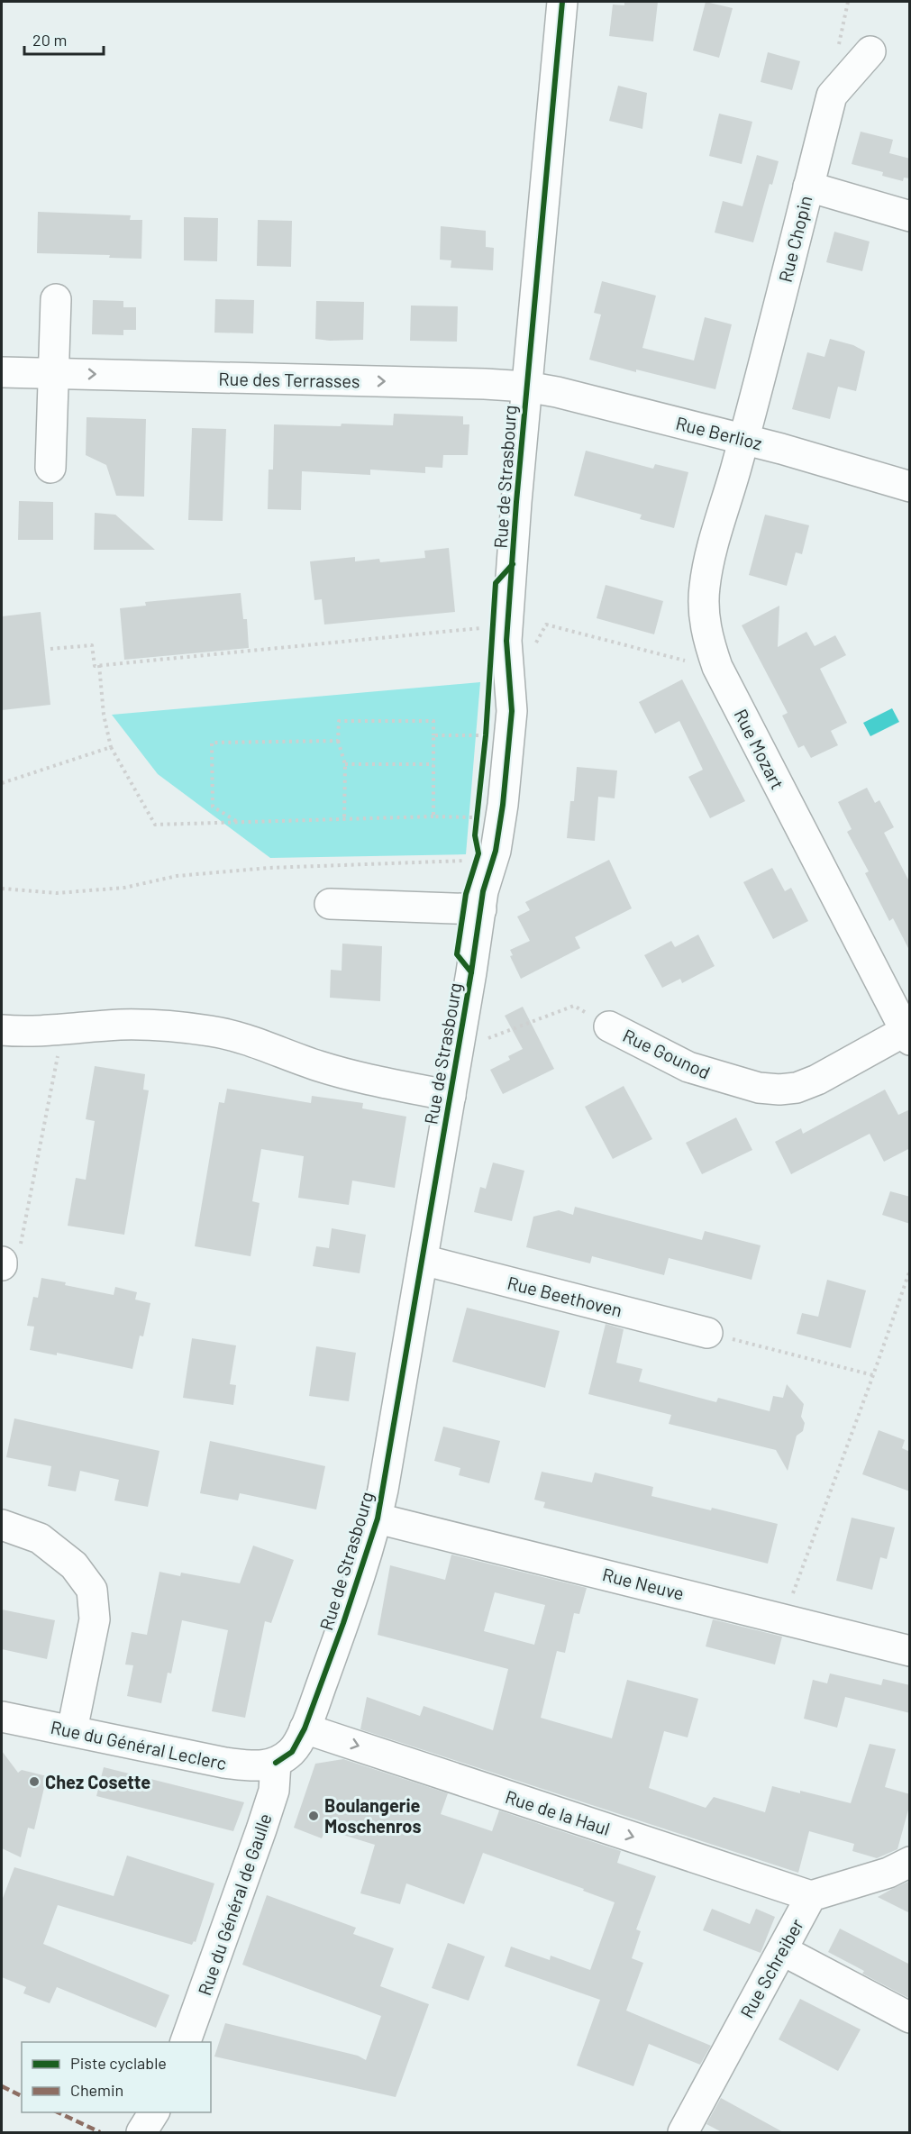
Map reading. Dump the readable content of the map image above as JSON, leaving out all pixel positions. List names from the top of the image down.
{
  "streets": {
    "street": [
      "Rue Chopin",
      "Rue des Terrasses",
      "Rue Berlioz",
      "Rue de Strasbourg",
      "Rue Mozart",
      "Rue Gounod",
      "Rue Beethoven",
      "Rue Neuve",
      "Rue du Général Leclerc",
      "Rue de la Haul",
      "Rue du Général de Gaulle",
      "Rue Schreiber"
    ]
  },
  "crossings": [
    ["Rue Chopin", "Rue Berlioz"],
    ["Rue Chopin", "Rue Mozart"],
    ["Rue des Terrasses", "Rue Berlioz"],
    ["Rue des Terrasses", "Rue de Strasbourg"],
    ["Rue Berlioz", "Rue de Strasbourg"],
    ["Rue Berlioz", "Rue Mozart"],
    ["Rue de Strasbourg", "Rue Beethoven"],
    ["Rue de Strasbourg", "Rue Neuve"],
    ["Rue de Strasbourg", "Rue du Général Leclerc"],
    ["Rue de Strasbourg", "Rue de la Haul"],
    ["Rue de Strasbourg", "Rue du Général de Gaulle"],
    ["Rue Mozart", "Rue Gounod"],
    ["Rue du Général Leclerc", "Rue du Général de Gaulle"],
    ["Rue de la Haul", "Rue Schreiber"]
  ],
  "one_way": ["Rue des Terrasses", "Rue de la Haul"],
  "places": ["Chez Cosette", "Boulangerie Moschenros"],
  "legend": ["Piste cyclable", "Chemin"],
  "scale_bar": "20 m"
}
